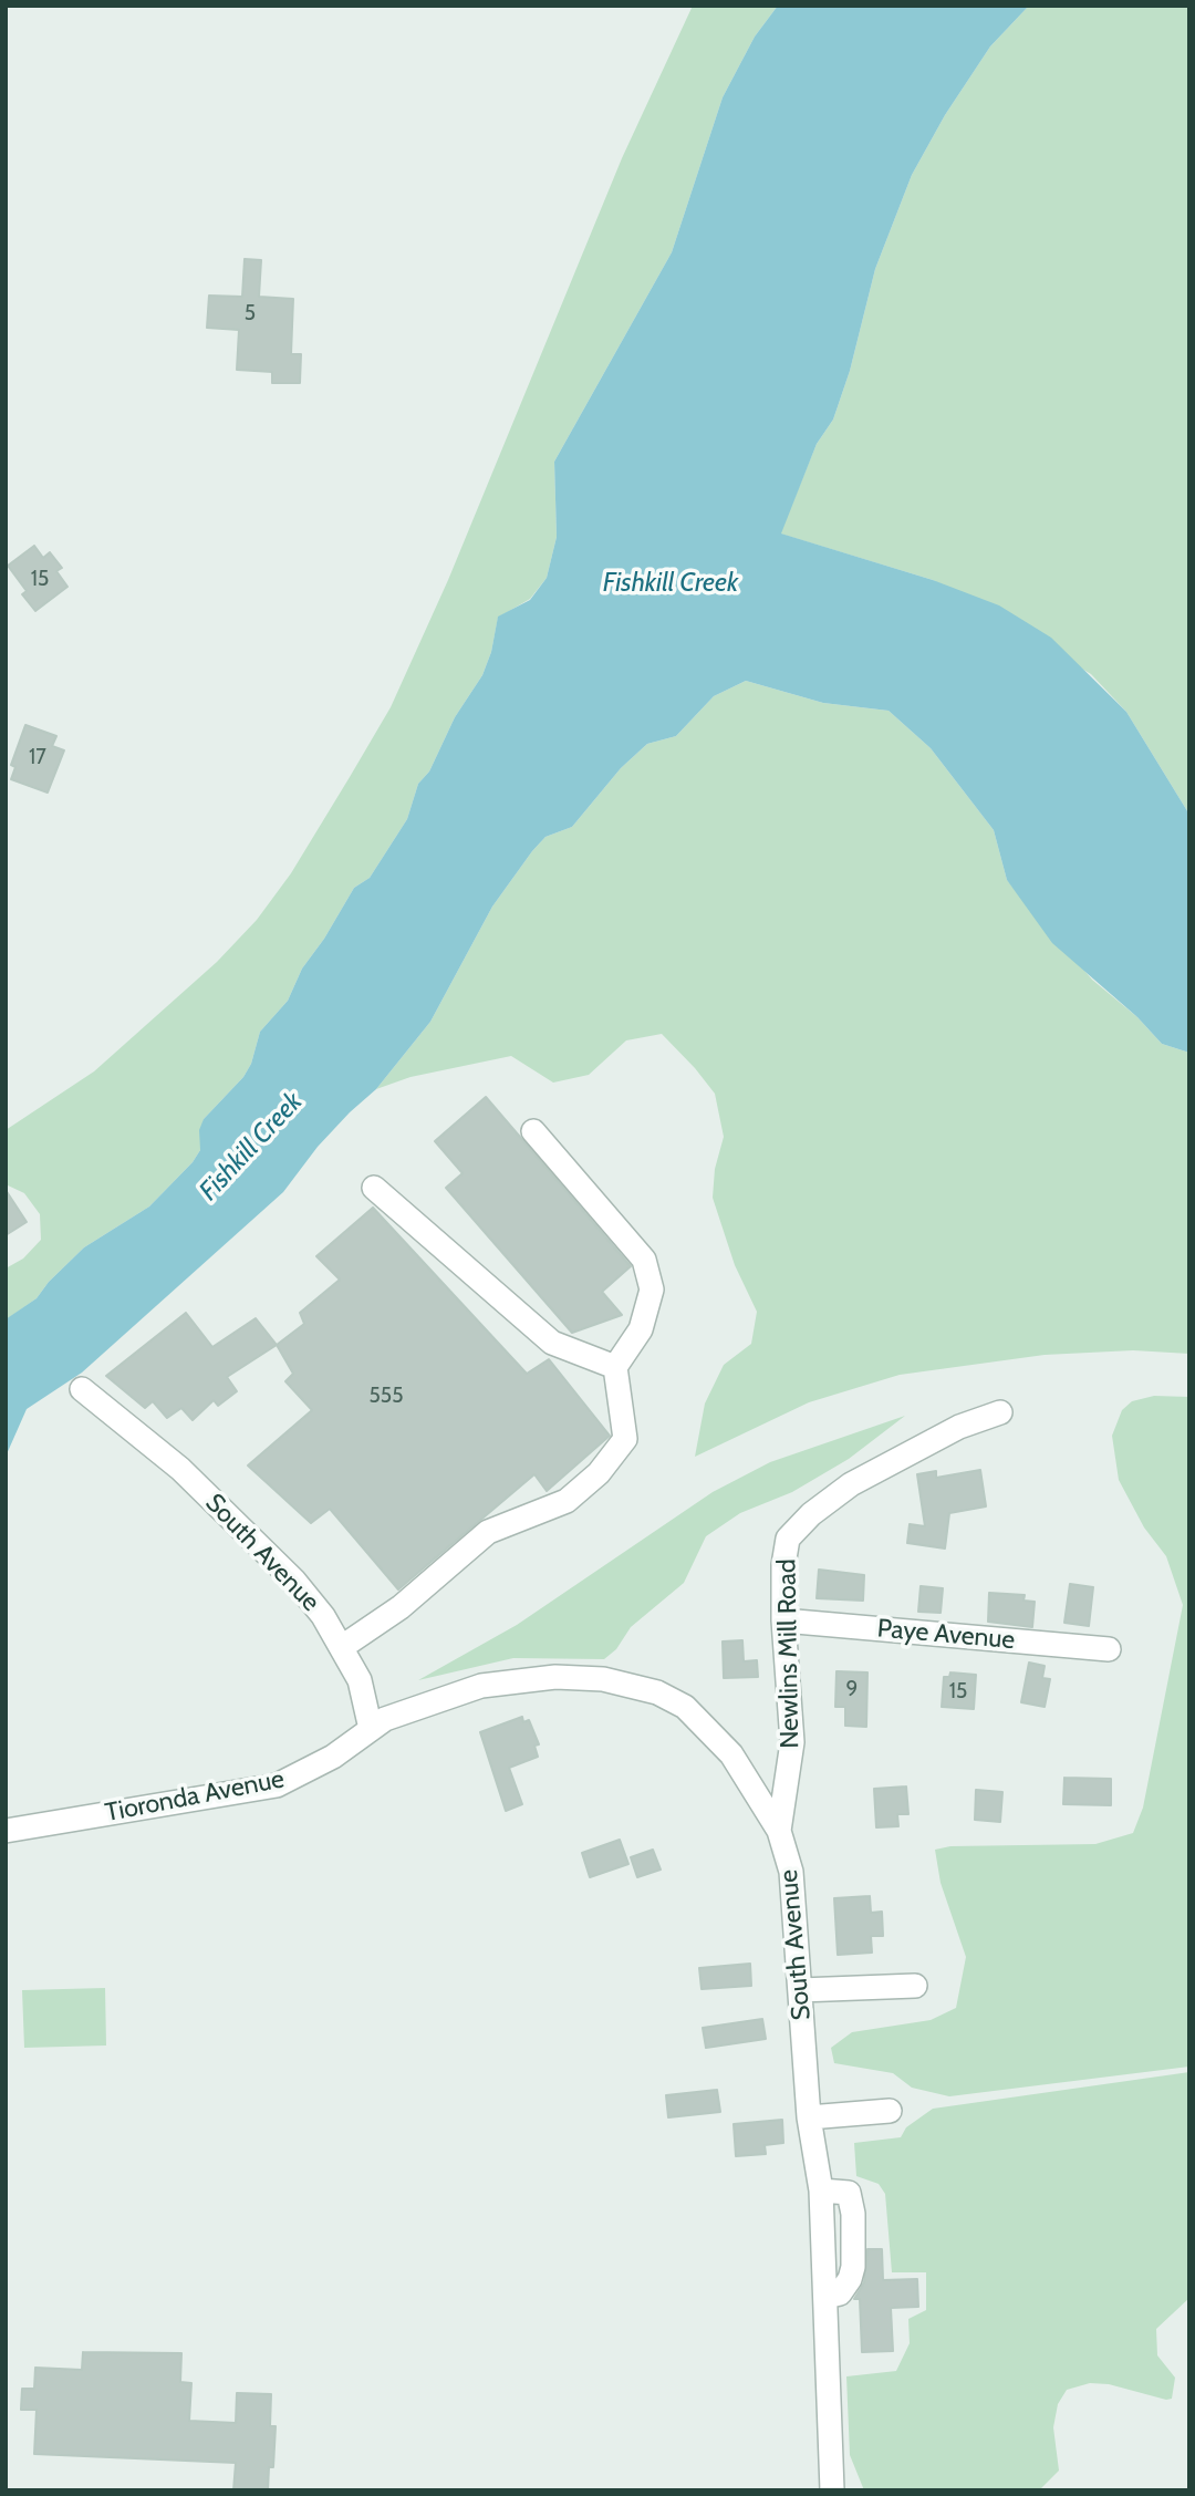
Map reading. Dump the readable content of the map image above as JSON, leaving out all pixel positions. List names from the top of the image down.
{
  "streets": {
    "street": [
      "South Avenue",
      "Paye Avenue",
      "Newlins Mill Road",
      "Tioronda Avenue"
    ]
  },
  "crossings": [
    ["South Avenue", "Newlins Mill Road"],
    ["South Avenue", "Tioronda Avenue"],
    ["Paye Avenue", "Newlins Mill Road"]
  ],
  "water": ["Fishkill Creek"],
  "house_numbers": [
    "5",
    "15",
    "17",
    "555",
    "9",
    "15"
  ]
}
